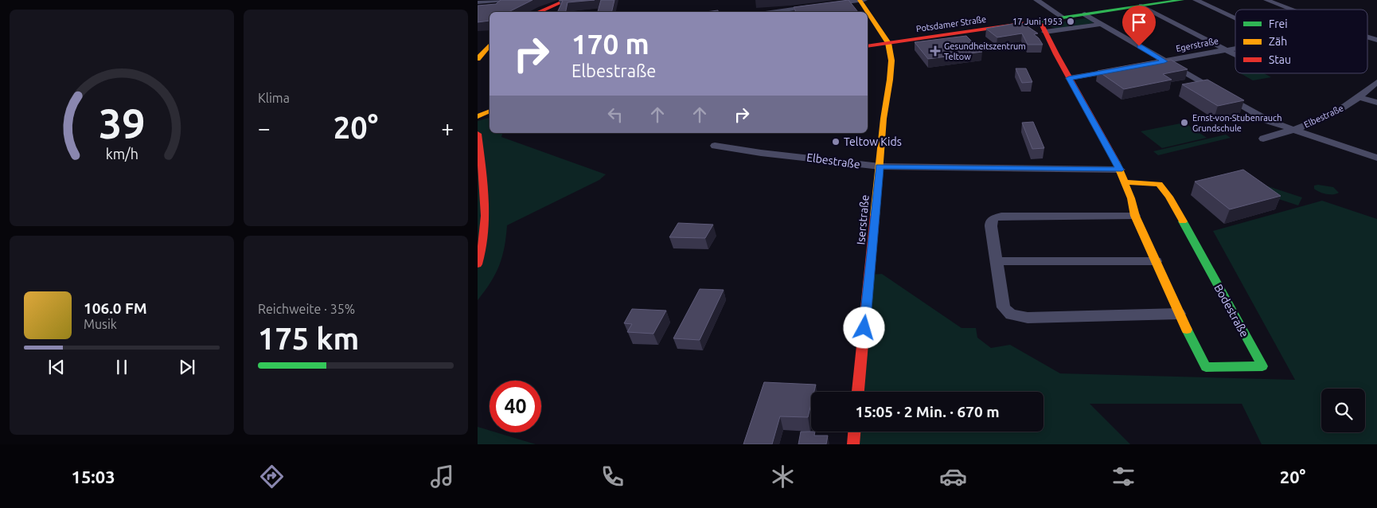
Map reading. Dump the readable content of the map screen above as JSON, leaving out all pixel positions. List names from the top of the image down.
{
  "streets": {
    "street": [
      "Potsdamer Straße",
      "Egerstraße",
      "Elbestraße",
      "Iserstraße",
      "Bodestraße"
    ]
  },
  "crossings": [
    ["Potsdamer Straße", "Iserstraße"],
    ["Potsdamer Straße", "Bodestraße"],
    ["Elbestraße", "Iserstraße"],
    ["Elbestraße", "Bodestraße"]
  ],
  "places": {
    "other": ["17 Juni 1953", "Ernst-von-Stubenrauch Grundschule", "Teltow Kids"],
    "health": ["Gesundheitszentrum Teltow"]
  },
  "legend": ["Frei", "Zäh", "Stau"],
  "page": {
    "tile": [
      "Klima",
      ["Reichweite · 35%", "175 km"]
    ],
    "turn": ["170 m", "Elbestraße"],
    "heat": ["−", "20°", "+"],
    "song": ["106.0 FM", "Musik"],
    "limit": "40",
    "trip": "15:05 · 2 Min. · 670 m",
    "tabs": ["15:03", "20°"],
    "gauge": ["39", "km/h"]
  }
}
